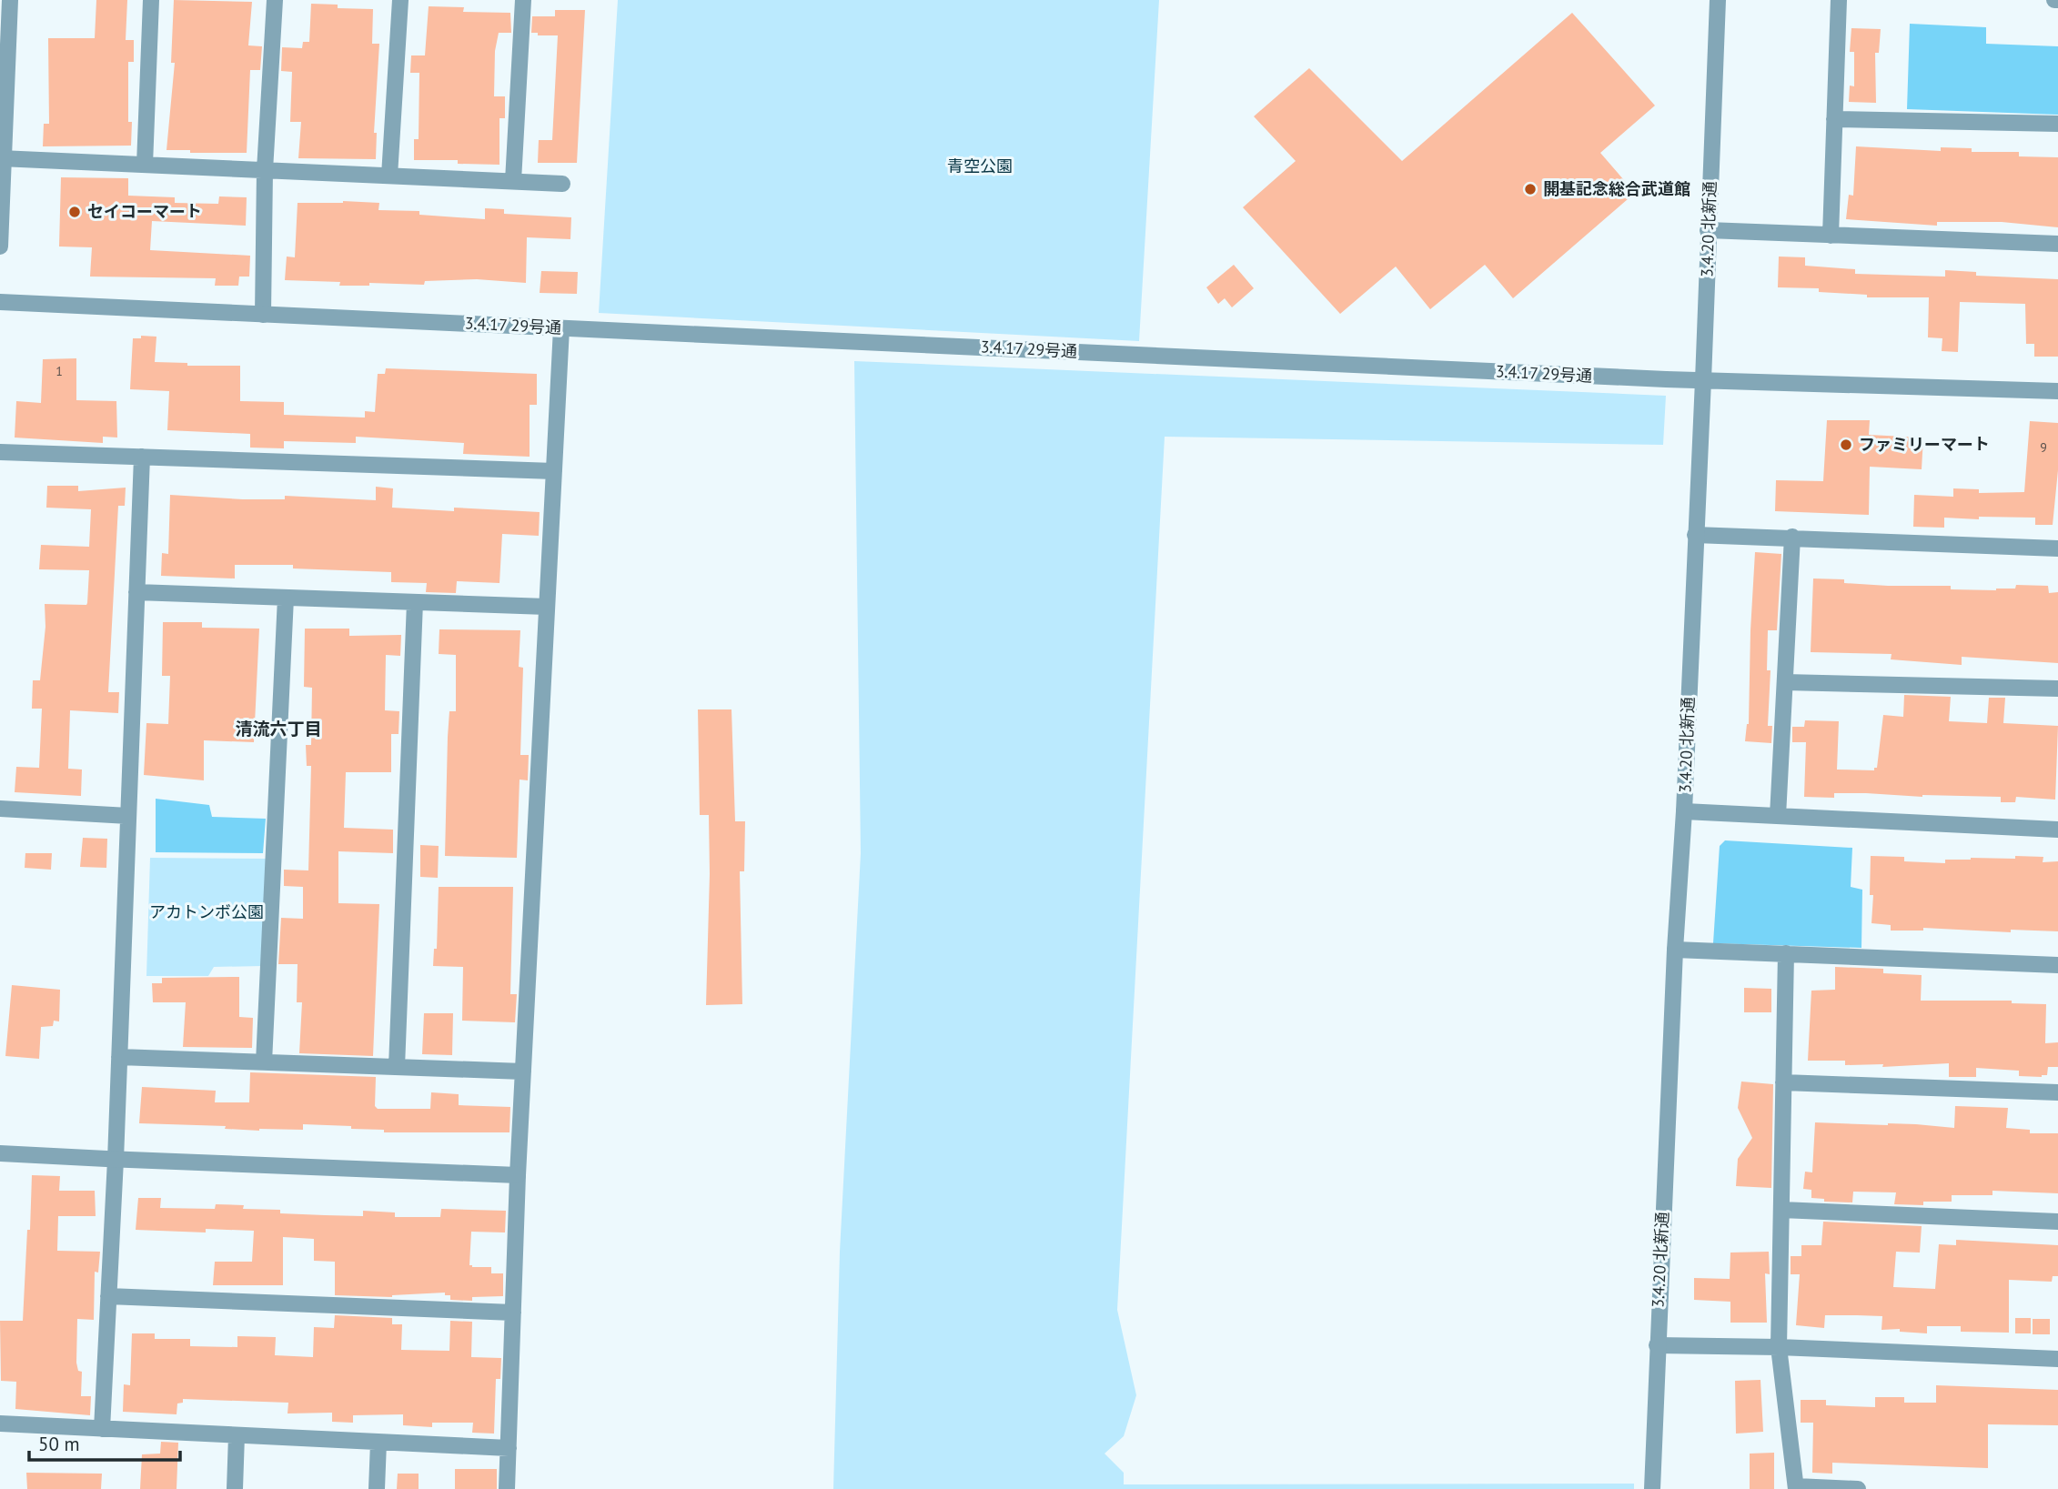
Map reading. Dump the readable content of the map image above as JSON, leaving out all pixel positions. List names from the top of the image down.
{
  "streets": {
    "street": ["3.4.20 北新通", "3.4.17 29号通"]
  },
  "crossings": [
    ["3.4.20 北新通", "3.4.17 29号通"]
  ],
  "districts": ["清流六丁目"],
  "parks": ["青空公園", "アカトンボ公園"],
  "places": ["開基記念総合武道館", "セイコーマート", "ファミリーマート"],
  "house_numbers": ["1", "9"],
  "scale_bar": "50 m"
}
